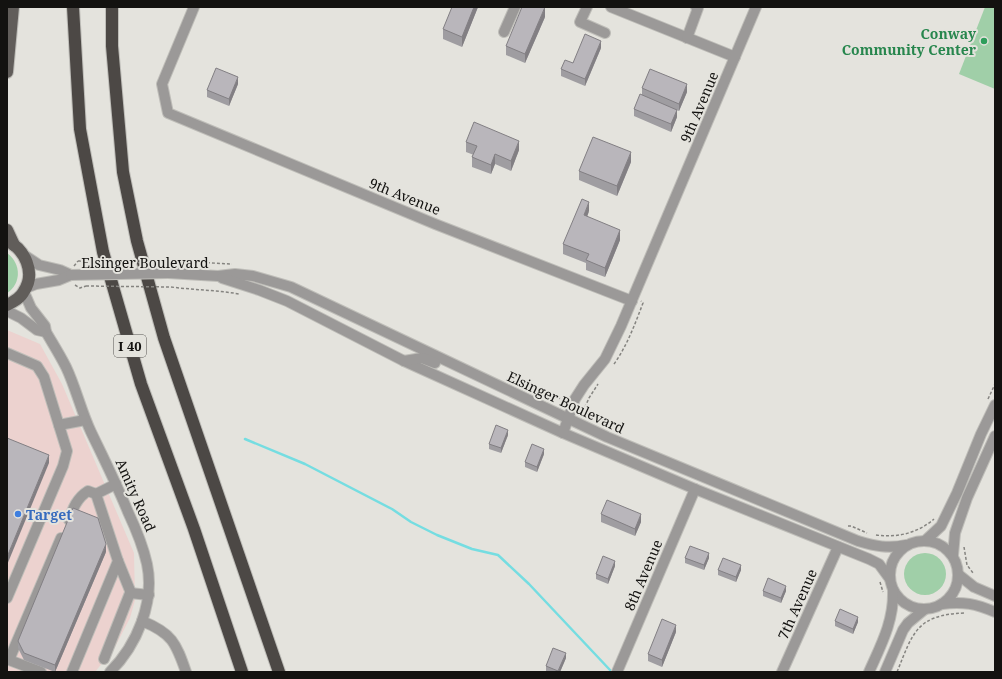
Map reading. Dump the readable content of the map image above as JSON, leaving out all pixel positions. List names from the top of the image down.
{
  "streets": {
    "highway": ["I 40"],
    "street": [
      "9th Avenue",
      "Elsinger Boulevard",
      "Amity Road",
      "8th Avenue",
      "7th Avenue"
    ]
  },
  "crossings": [
    ["9th Avenue", "Elsinger Boulevard"],
    ["Elsinger Boulevard", "Amity Road"],
    ["Elsinger Boulevard", "8th Avenue"],
    ["Elsinger Boulevard", "7th Avenue"]
  ],
  "places": ["Conway Community Center", "Target"]
}
